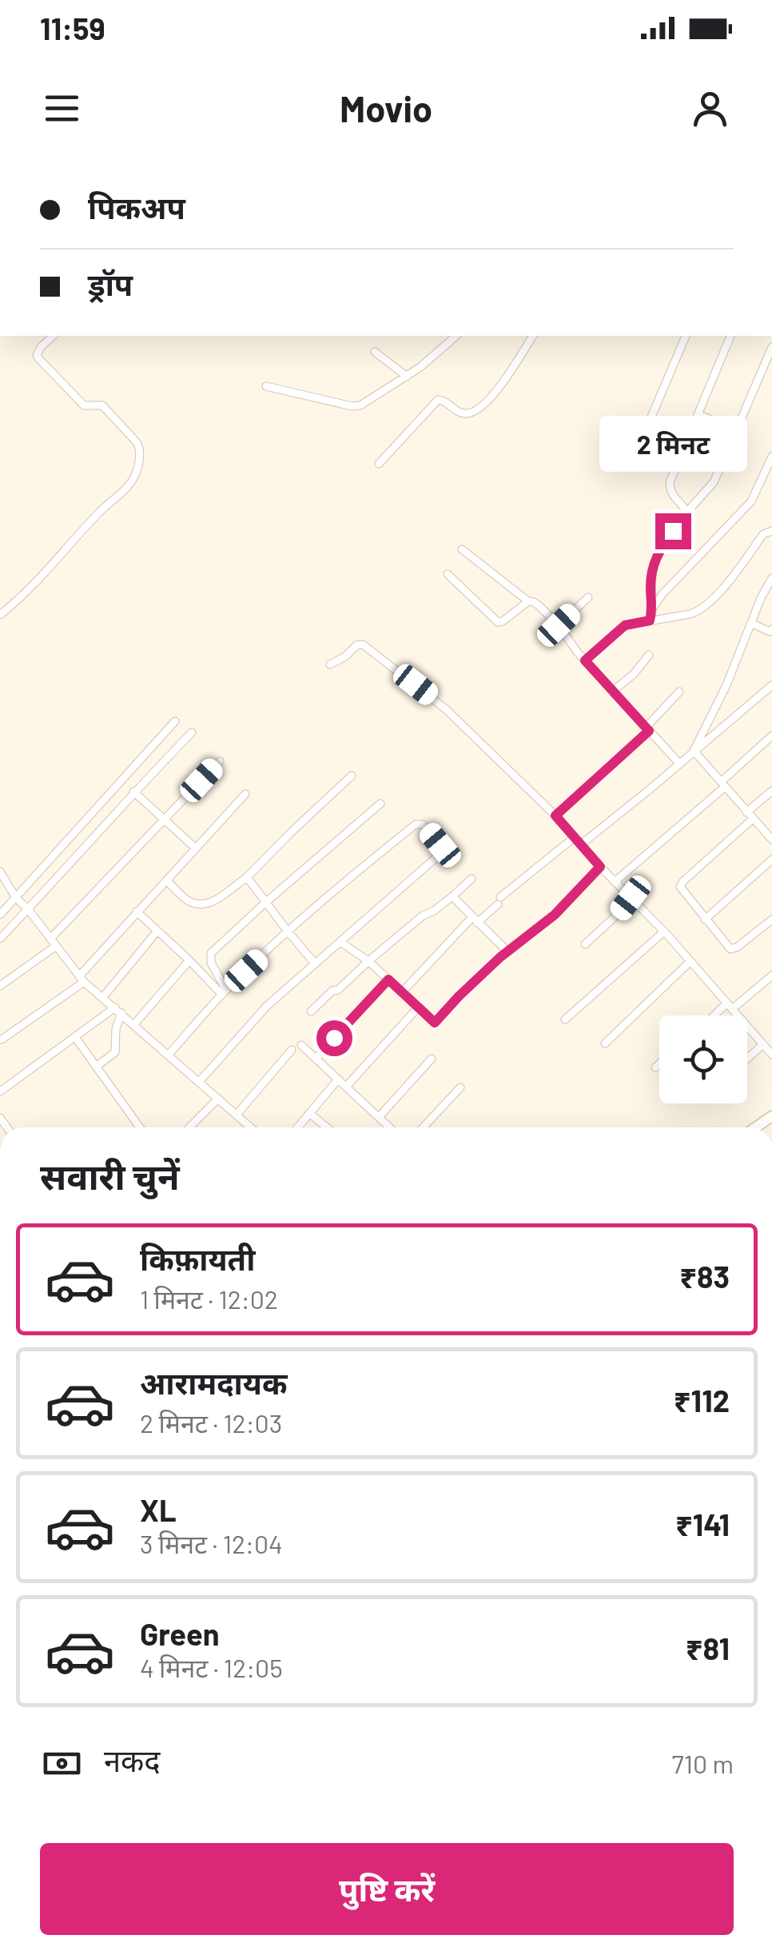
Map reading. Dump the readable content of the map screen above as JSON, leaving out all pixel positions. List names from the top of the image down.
{
  "page": {
    "status": "11:59",
    "header": "Movio",
    "banner": ["पिकअप", "ड्रॉप"],
    "bubble": "2 मिनट",
    "heading": "सवारी चुनें",
    "list": [
      {
        "name": "किफ़ायती",
        "note": "1 मिनट · 12:02",
        "value": "₹83"
      },
      {
        "name": "आरामदायक",
        "note": "2 मिनट · 12:03",
        "value": "₹112"
      },
      {
        "name": "XL",
        "note": "3 मिनट · 12:04",
        "value": "₹141"
      },
      {
        "name": "Green",
        "note": "4 मिनट · 12:05",
        "value": "₹81"
      }
    ],
    "pay": ["नकद", "710 m"],
    "buttons": "पुष्टि करें"
  }
}
